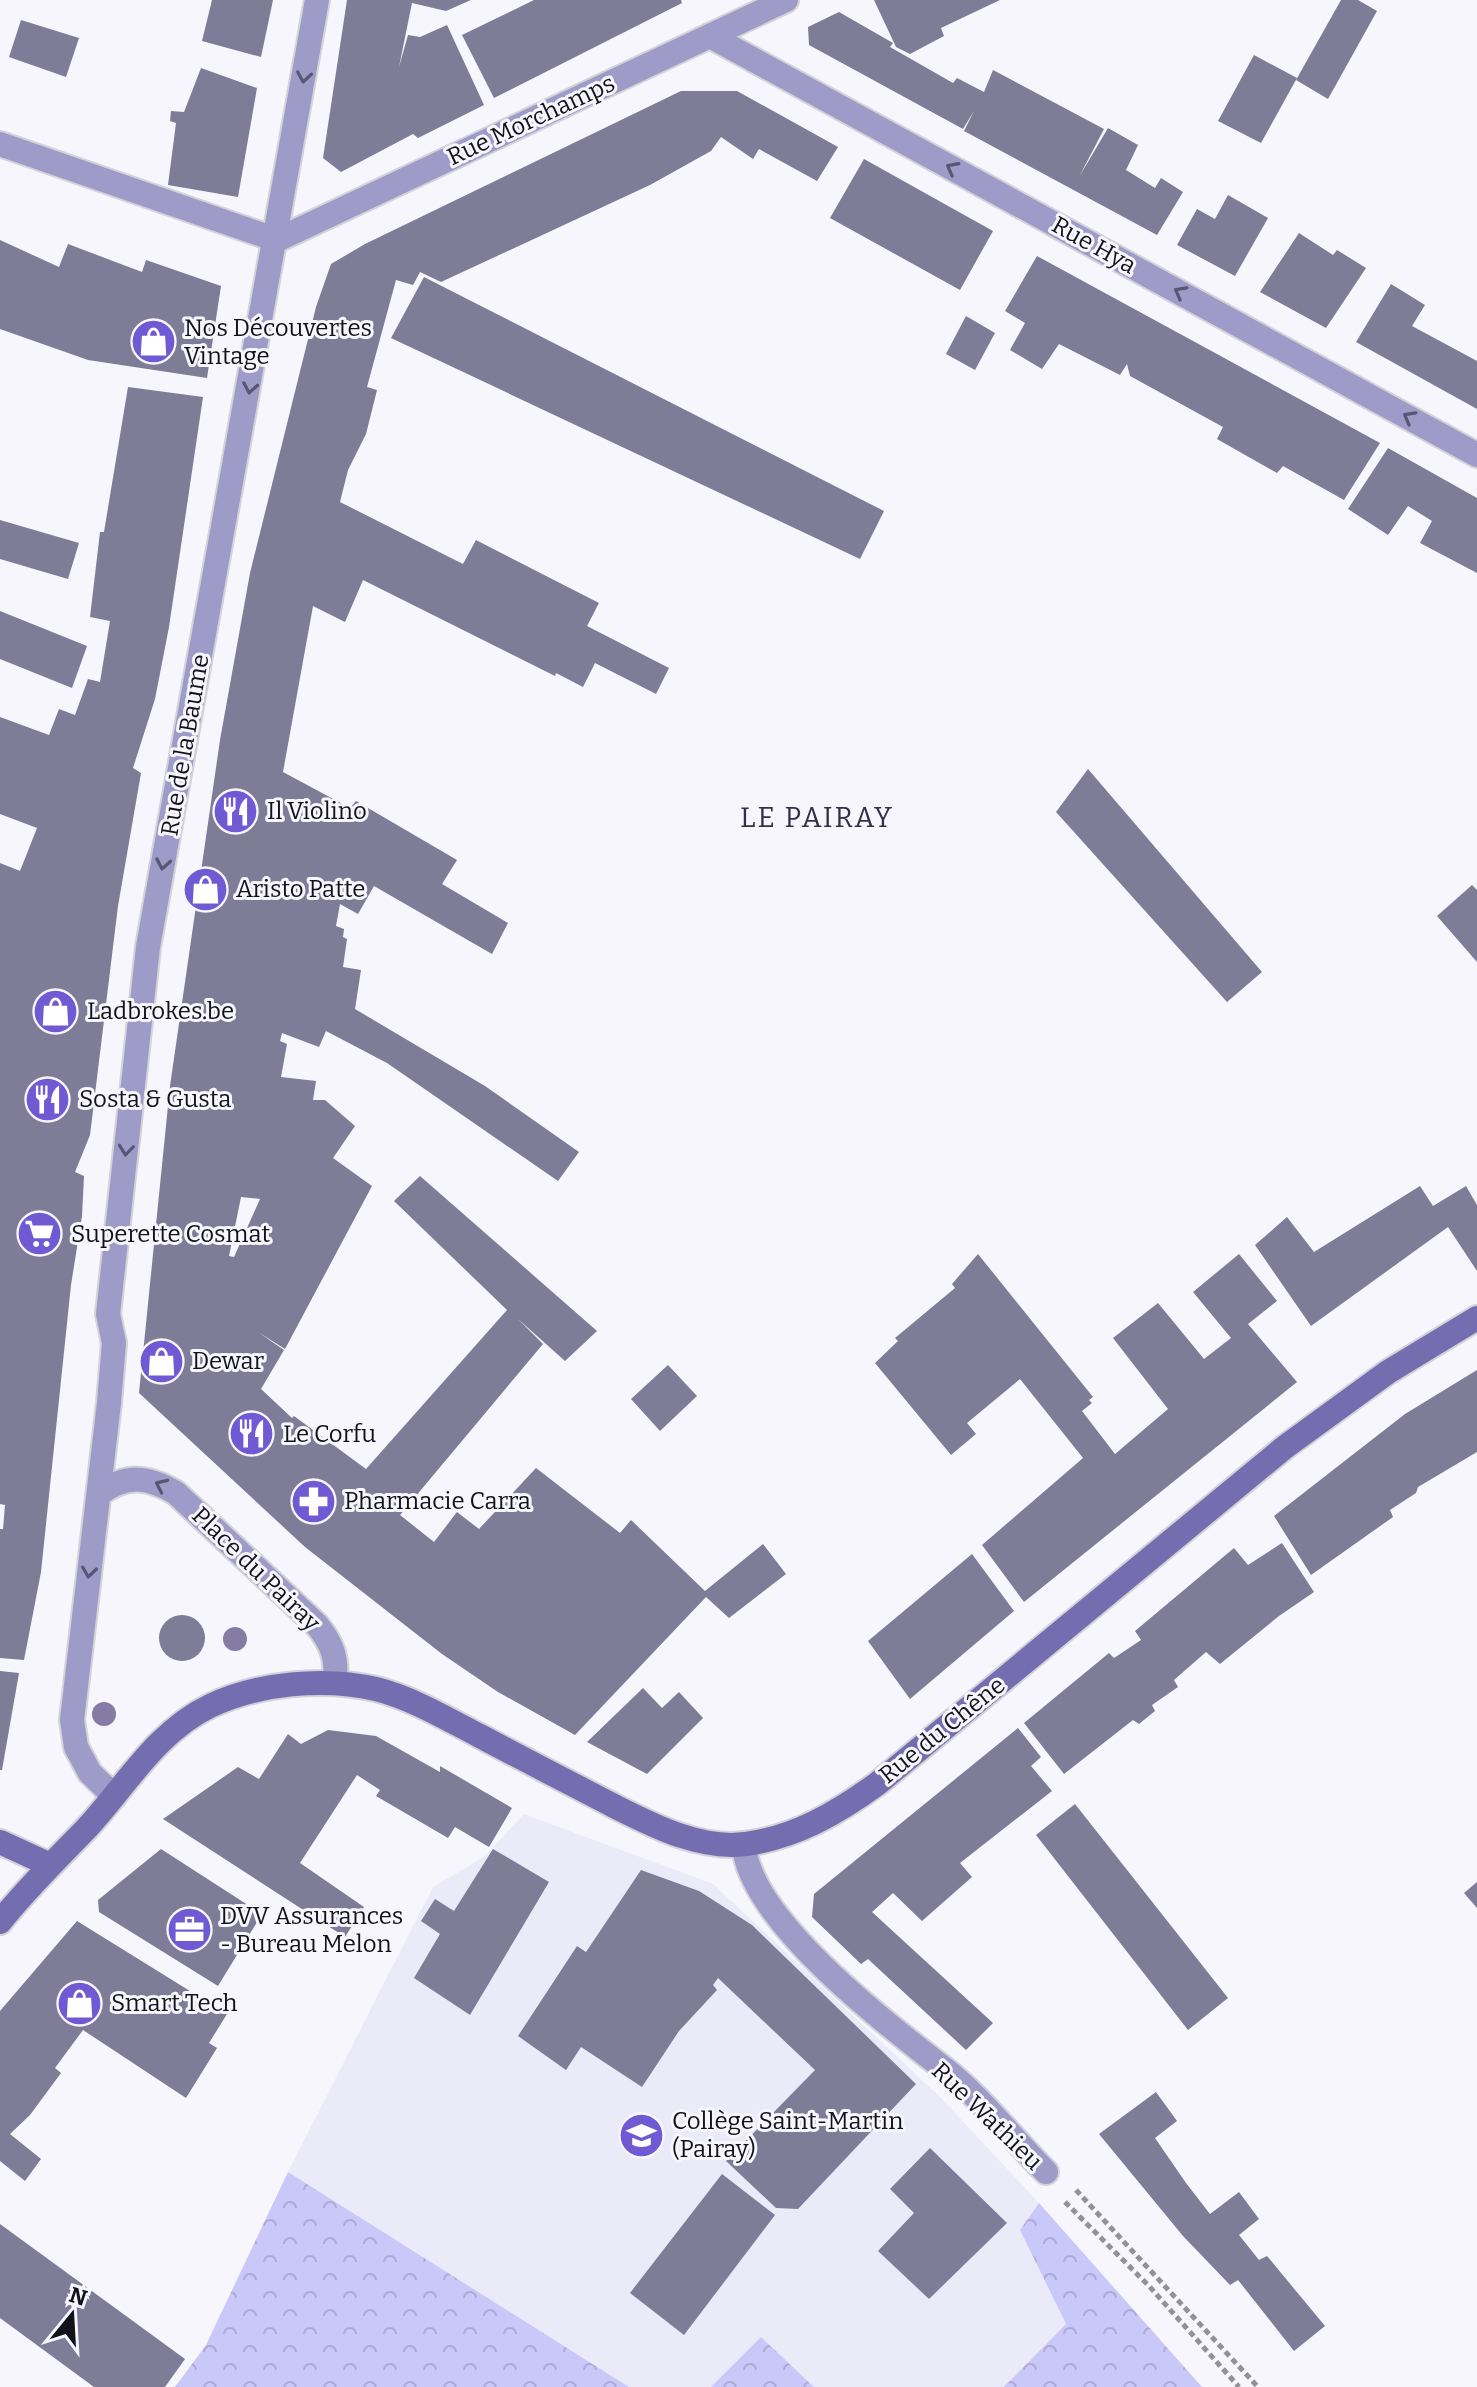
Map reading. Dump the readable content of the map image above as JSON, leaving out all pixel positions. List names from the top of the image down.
{
  "streets": {
    "main road": ["Rue du Chêne"],
    "street": [
      "Rue Morchamps",
      "Rue Hya",
      "Rue de la Baume",
      "Place du Pairay",
      "Rue Wathieu"
    ]
  },
  "crossings": [
    ["Rue Morchamps", "Rue Hya"],
    ["Rue Morchamps", "Rue de la Baume"],
    ["Rue de la Baume", "Place du Pairay"],
    ["Place du Pairay", "Rue du Chêne"],
    ["Rue du Chêne", "Rue Wathieu"]
  ],
  "one_way": ["Rue Hya", "Rue de la Baume", "Place du Pairay"],
  "districts": ["LE PAIRAY"],
  "places": {
    "shop": [
      "Nos Découvertes Vintage",
      "Aristo Patte",
      "Ladbrokes.be",
      "Dewar",
      "Smart Tech"
    ],
    "restaurant": ["Il Violino", "Sosta & Gusta", "Le Corfu"],
    "supermarket": ["Superette Cosmat"],
    "pharmacy": ["Pharmacie Carra"],
    "office": ["DVV Assurances - Bureau Melon"],
    "school or university": ["Collège Saint-Martin (Pairay)"]
  },
  "north": "top"
}
